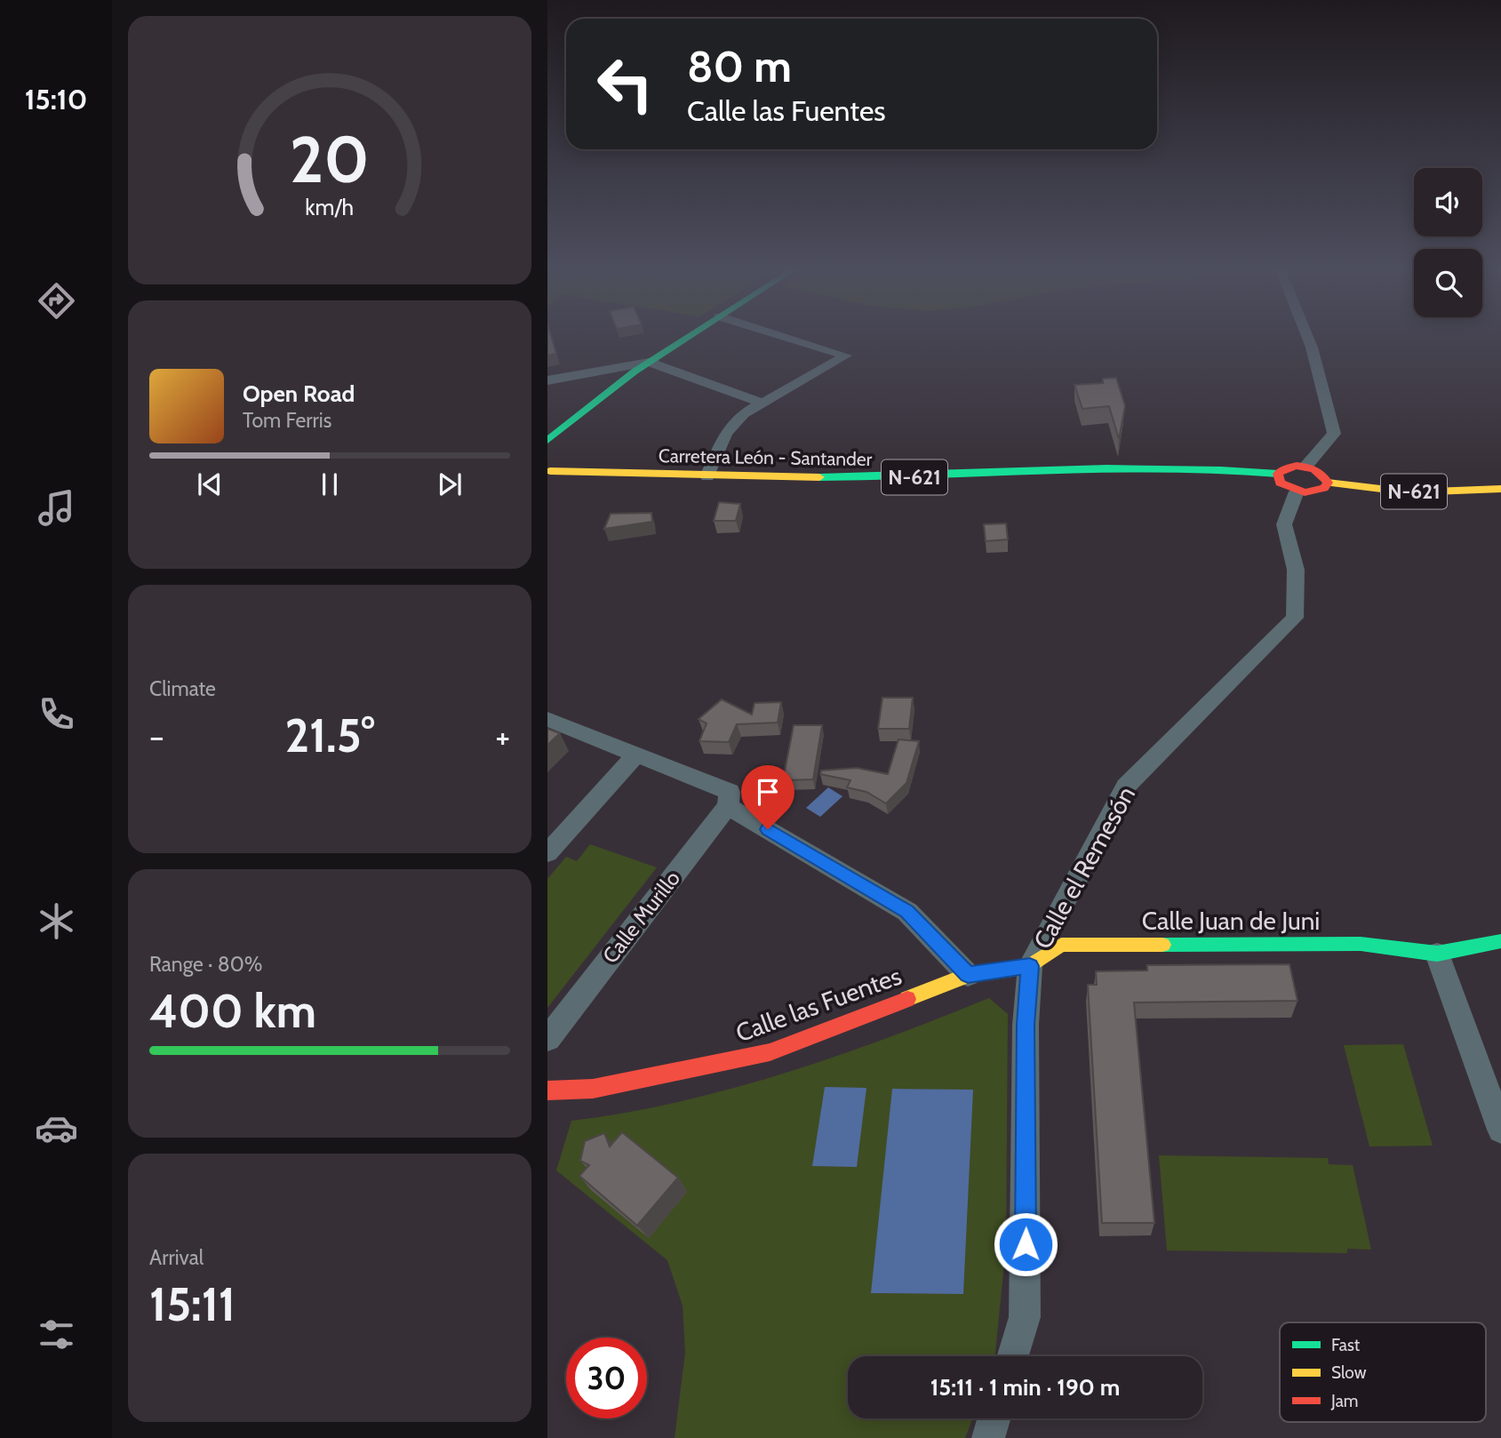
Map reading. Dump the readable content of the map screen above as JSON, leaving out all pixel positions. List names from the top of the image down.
{
  "streets": {
    "main road": [
      "Carretera León - Santander",
      "N-621",
      "Calle Juan de Juni",
      "Calle las Fuentes"
    ],
    "street": ["Calle el Remesón", "Calle Murillo"]
  },
  "crossings": [
    ["Carretera León - Santander", "N-621"],
    ["N-621", "Calle el Remesón"],
    ["Calle el Remesón", "Calle Juan de Juni"],
    ["Calle el Remesón", "Calle las Fuentes"],
    ["Calle Juan de Juni", "Calle las Fuentes"]
  ],
  "legend": ["Fast", "Slow", "Jam"],
  "page": {
    "tabs": "15:10",
    "turn": ["80 m", "Calle las Fuentes"],
    "song": ["Open Road", "Tom Ferris"],
    "tile": [
      "Climate",
      ["Range · 80%", "400 km"],
      ["Arrival", "15:11"]
    ],
    "heat": ["−", "21.5°", "+"],
    "limit": "30",
    "trip": "15:11 · 1 min · 190 m",
    "gauge": ["20", "km/h"]
  }
}
